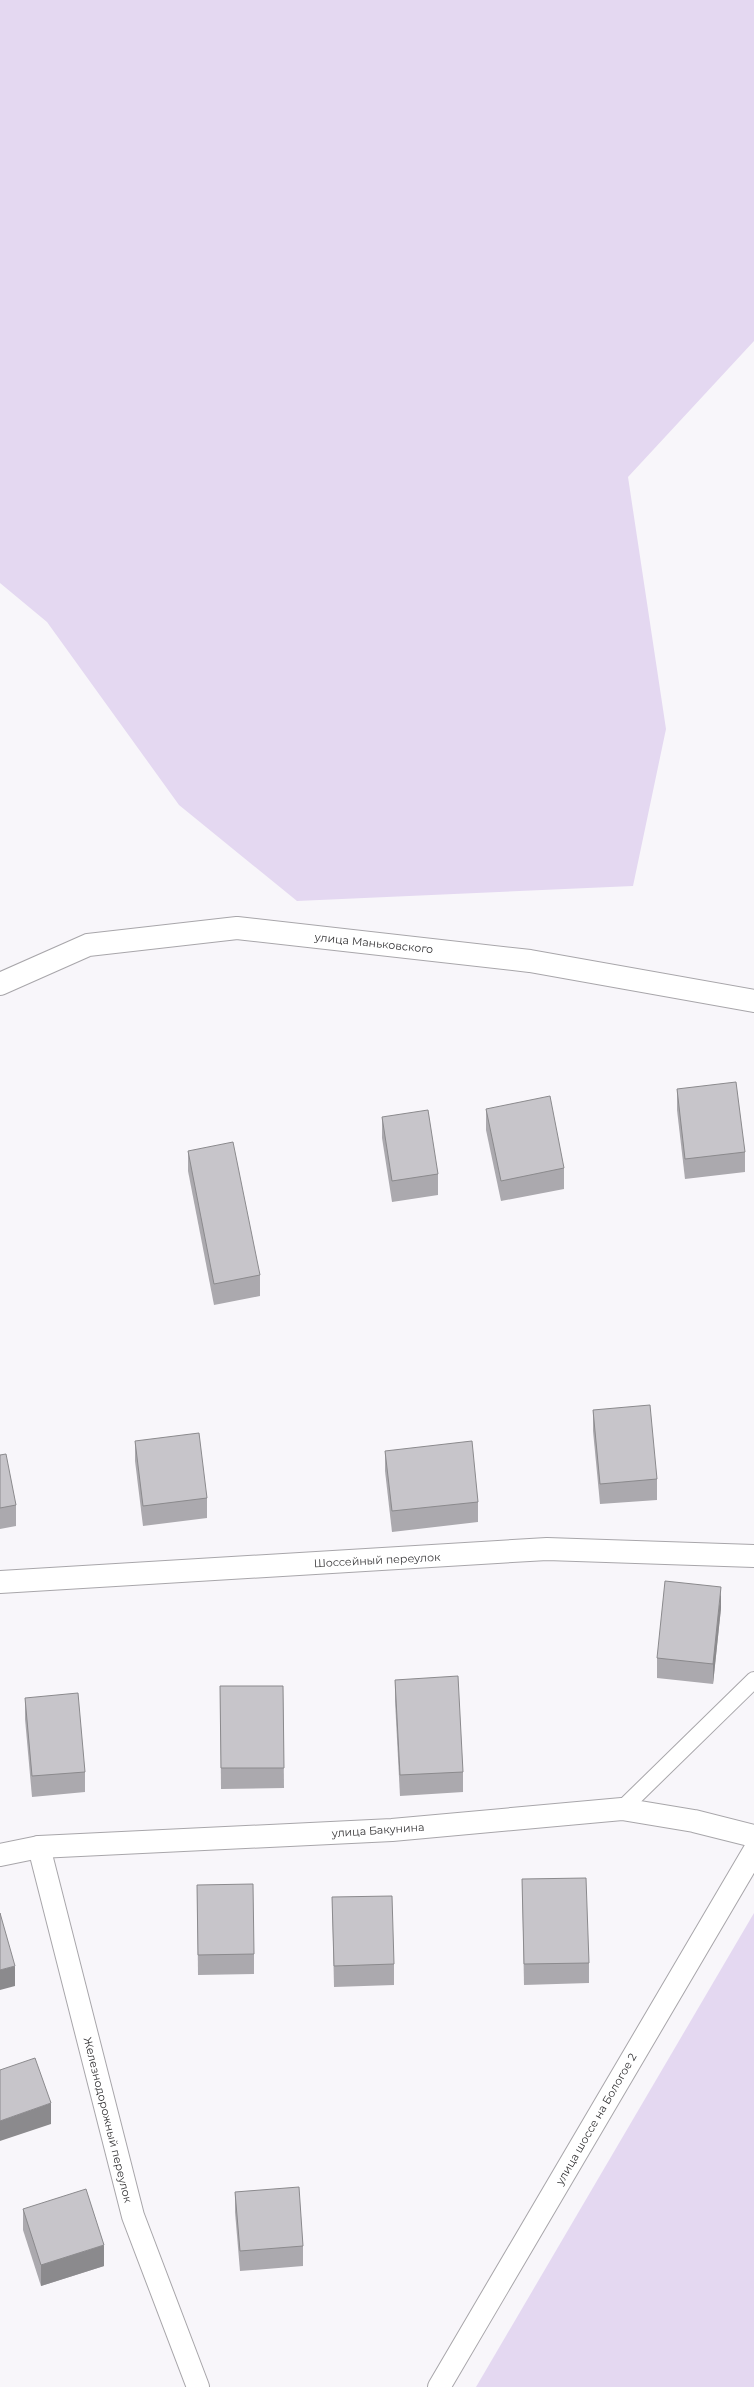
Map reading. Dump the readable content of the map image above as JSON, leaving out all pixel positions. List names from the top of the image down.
{
  "streets": {
    "street": [
      "улица Маньковского",
      "Шоссейный переулок",
      "улица Бакунина",
      "улица шоссе на Бологое 2",
      "Железнодорожный переулок"
    ]
  },
  "crossings": [
    ["улица Бакунина", "Железнодорожный переулок"]
  ]
}
